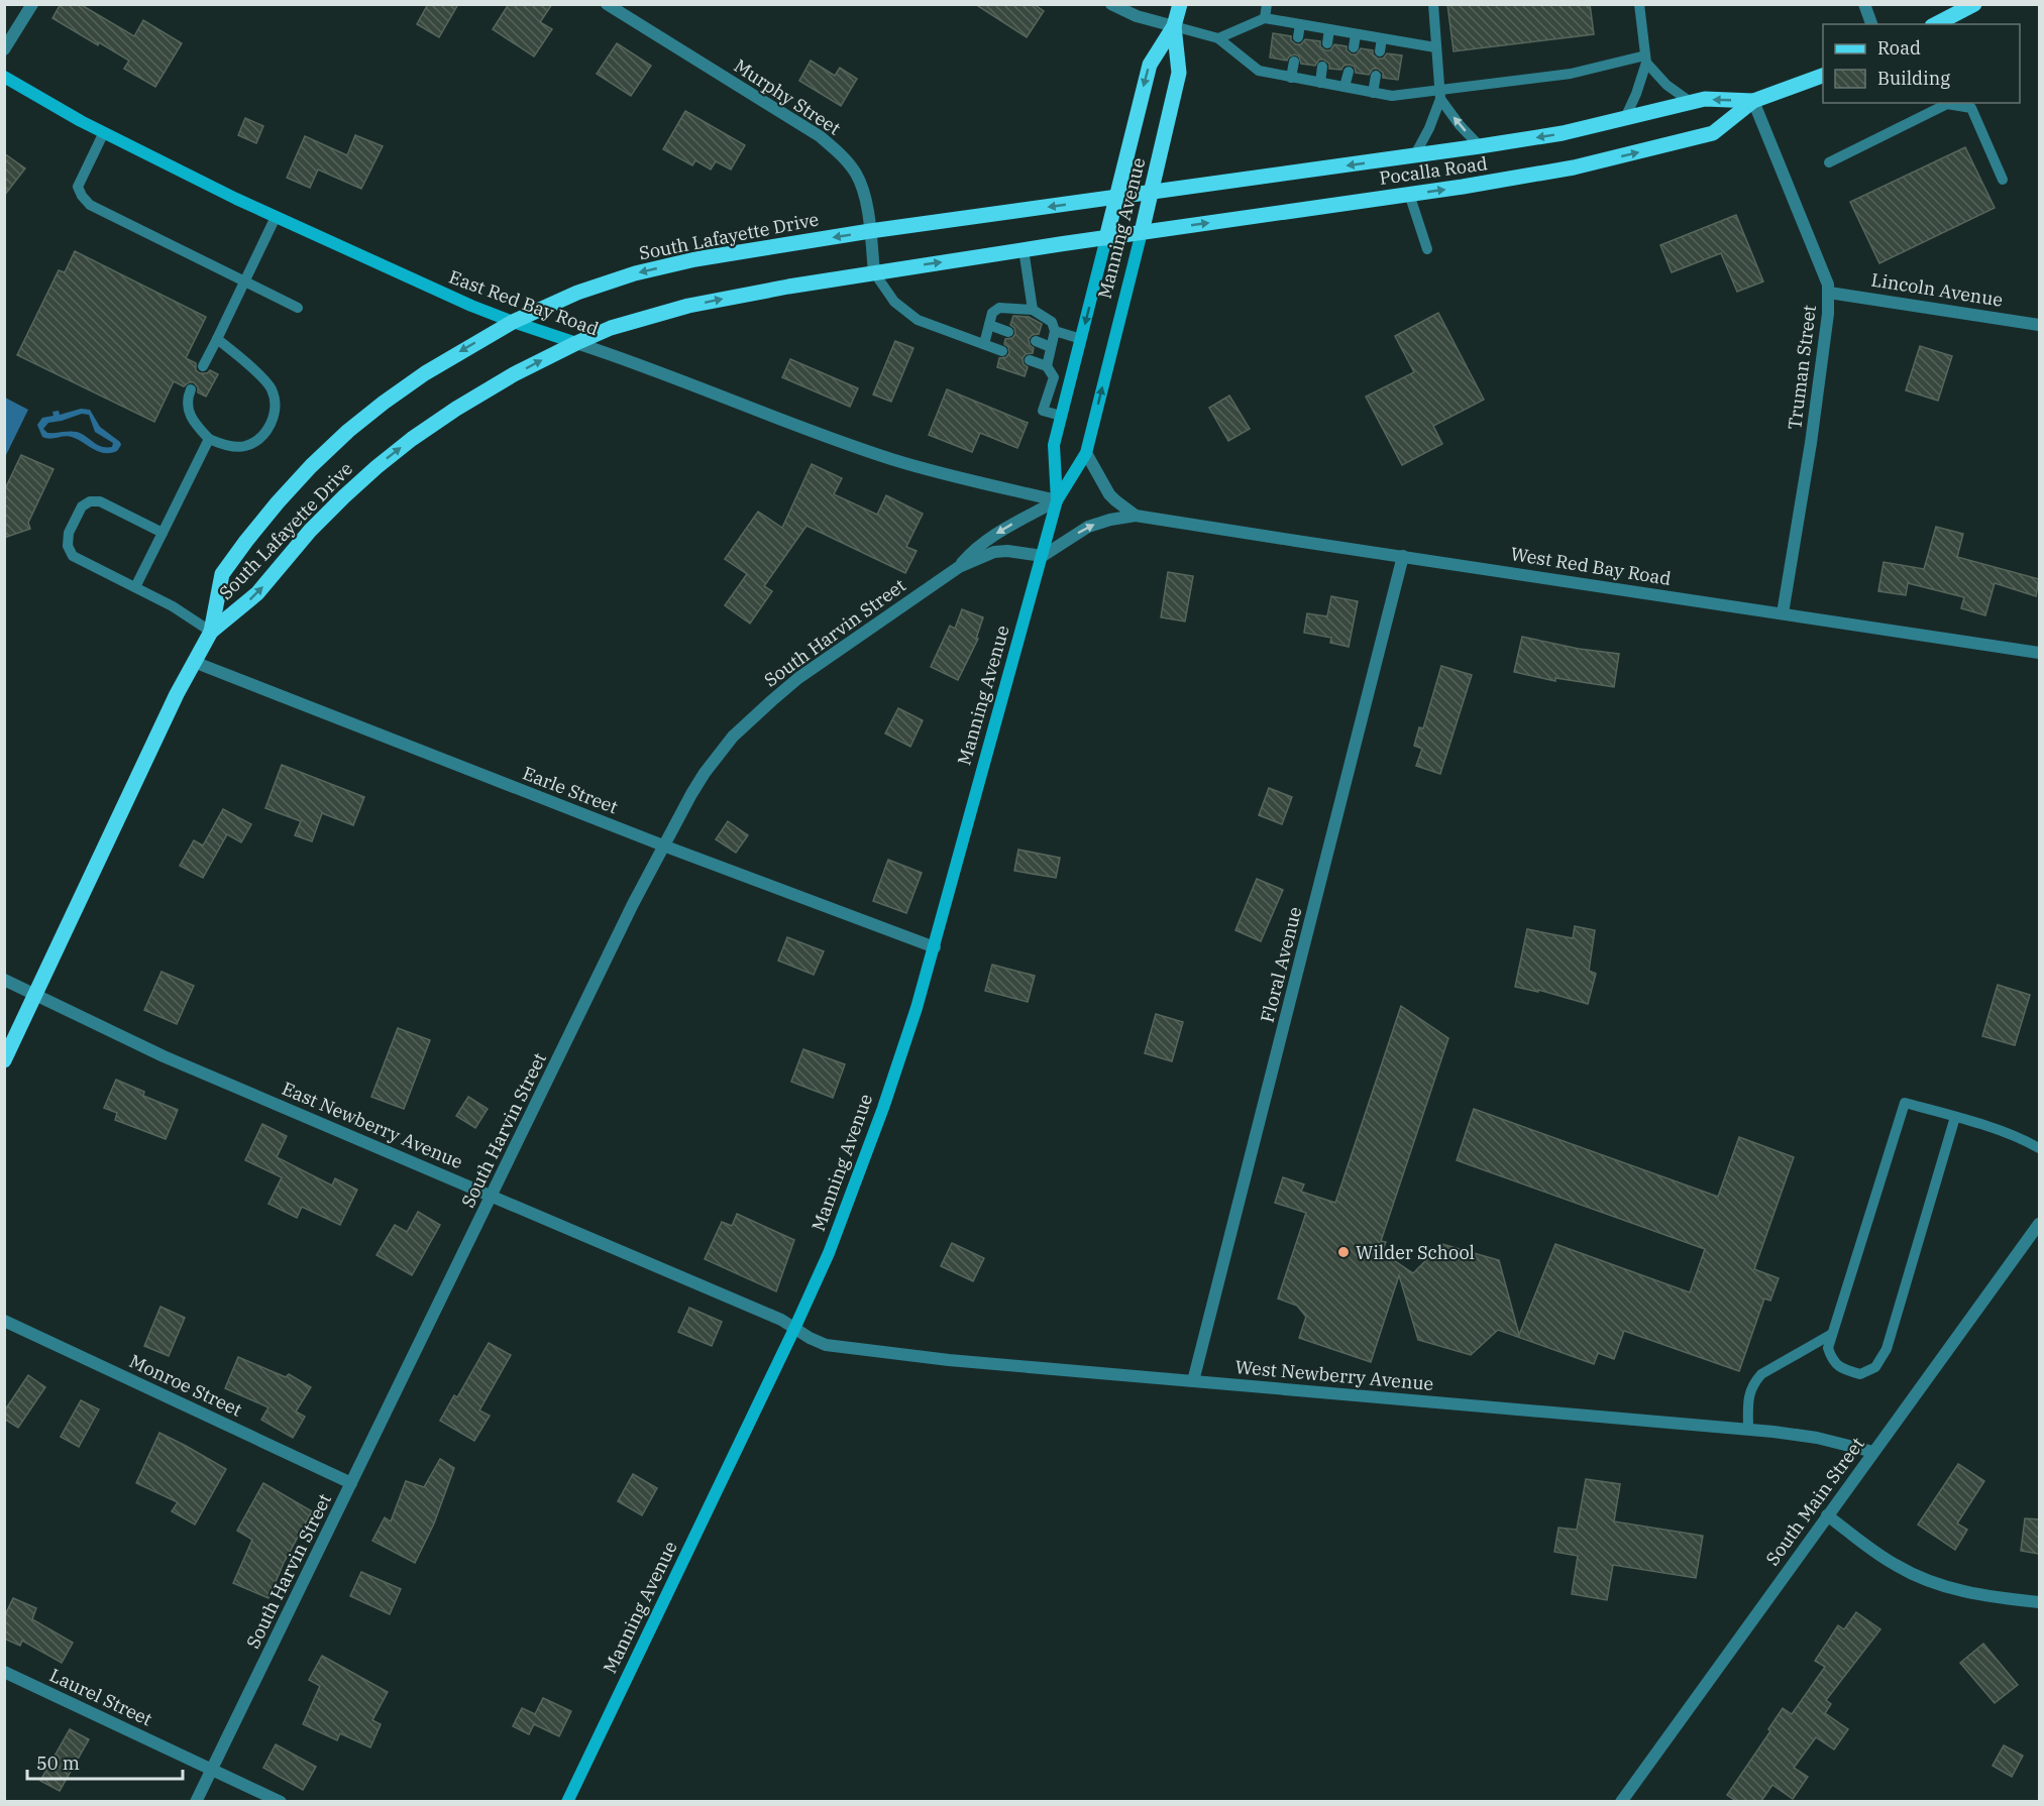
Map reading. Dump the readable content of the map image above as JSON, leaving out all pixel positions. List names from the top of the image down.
{
  "streets": {
    "main road": [
      "Pocalla Road",
      "Manning Avenue",
      "South Lafayette Drive",
      "East Red Bay Road"
    ],
    "street": [
      "Murphy Street",
      "Lincoln Avenue",
      "Truman Street",
      "West Red Bay Road",
      "South Harvin Street",
      "Earle Street",
      "Floral Avenue",
      "East Newberry Avenue",
      "West Newberry Avenue",
      "Monroe Street",
      "South Main Street",
      "Laurel Street"
    ]
  },
  "crossings": [
    ["Murphy Street", "South Lafayette Drive"],
    ["Pocalla Road", "Manning Avenue"],
    ["Pocalla Road", "South Lafayette Drive"],
    ["Pocalla Road", "Truman Street"],
    ["Manning Avenue", "South Lafayette Drive"],
    ["Manning Avenue", "East Red Bay Road"],
    ["Manning Avenue", "West Red Bay Road"],
    ["Manning Avenue", "South Harvin Street"],
    ["Manning Avenue", "Earle Street"],
    ["Manning Avenue", "East Newberry Avenue"],
    ["Manning Avenue", "West Newberry Avenue"],
    ["South Lafayette Drive", "East Red Bay Road"],
    ["South Lafayette Drive", "Earle Street"],
    ["South Lafayette Drive", "East Newberry Avenue"],
    ["Lincoln Avenue", "Truman Street"],
    ["East Red Bay Road", "South Harvin Street"],
    ["Truman Street", "West Red Bay Road"],
    ["West Red Bay Road", "South Harvin Street"],
    ["West Red Bay Road", "Floral Avenue"],
    ["South Harvin Street", "Earle Street"],
    ["South Harvin Street", "East Newberry Avenue"],
    ["South Harvin Street", "Monroe Street"],
    ["South Harvin Street", "Laurel Street"],
    ["Floral Avenue", "West Newberry Avenue"],
    ["East Newberry Avenue", "West Newberry Avenue"],
    ["West Newberry Avenue", "South Main Street"]
  ],
  "places": ["Wilder School"],
  "legend": ["Road", "Building"],
  "scale_bar": "50 m"
}
